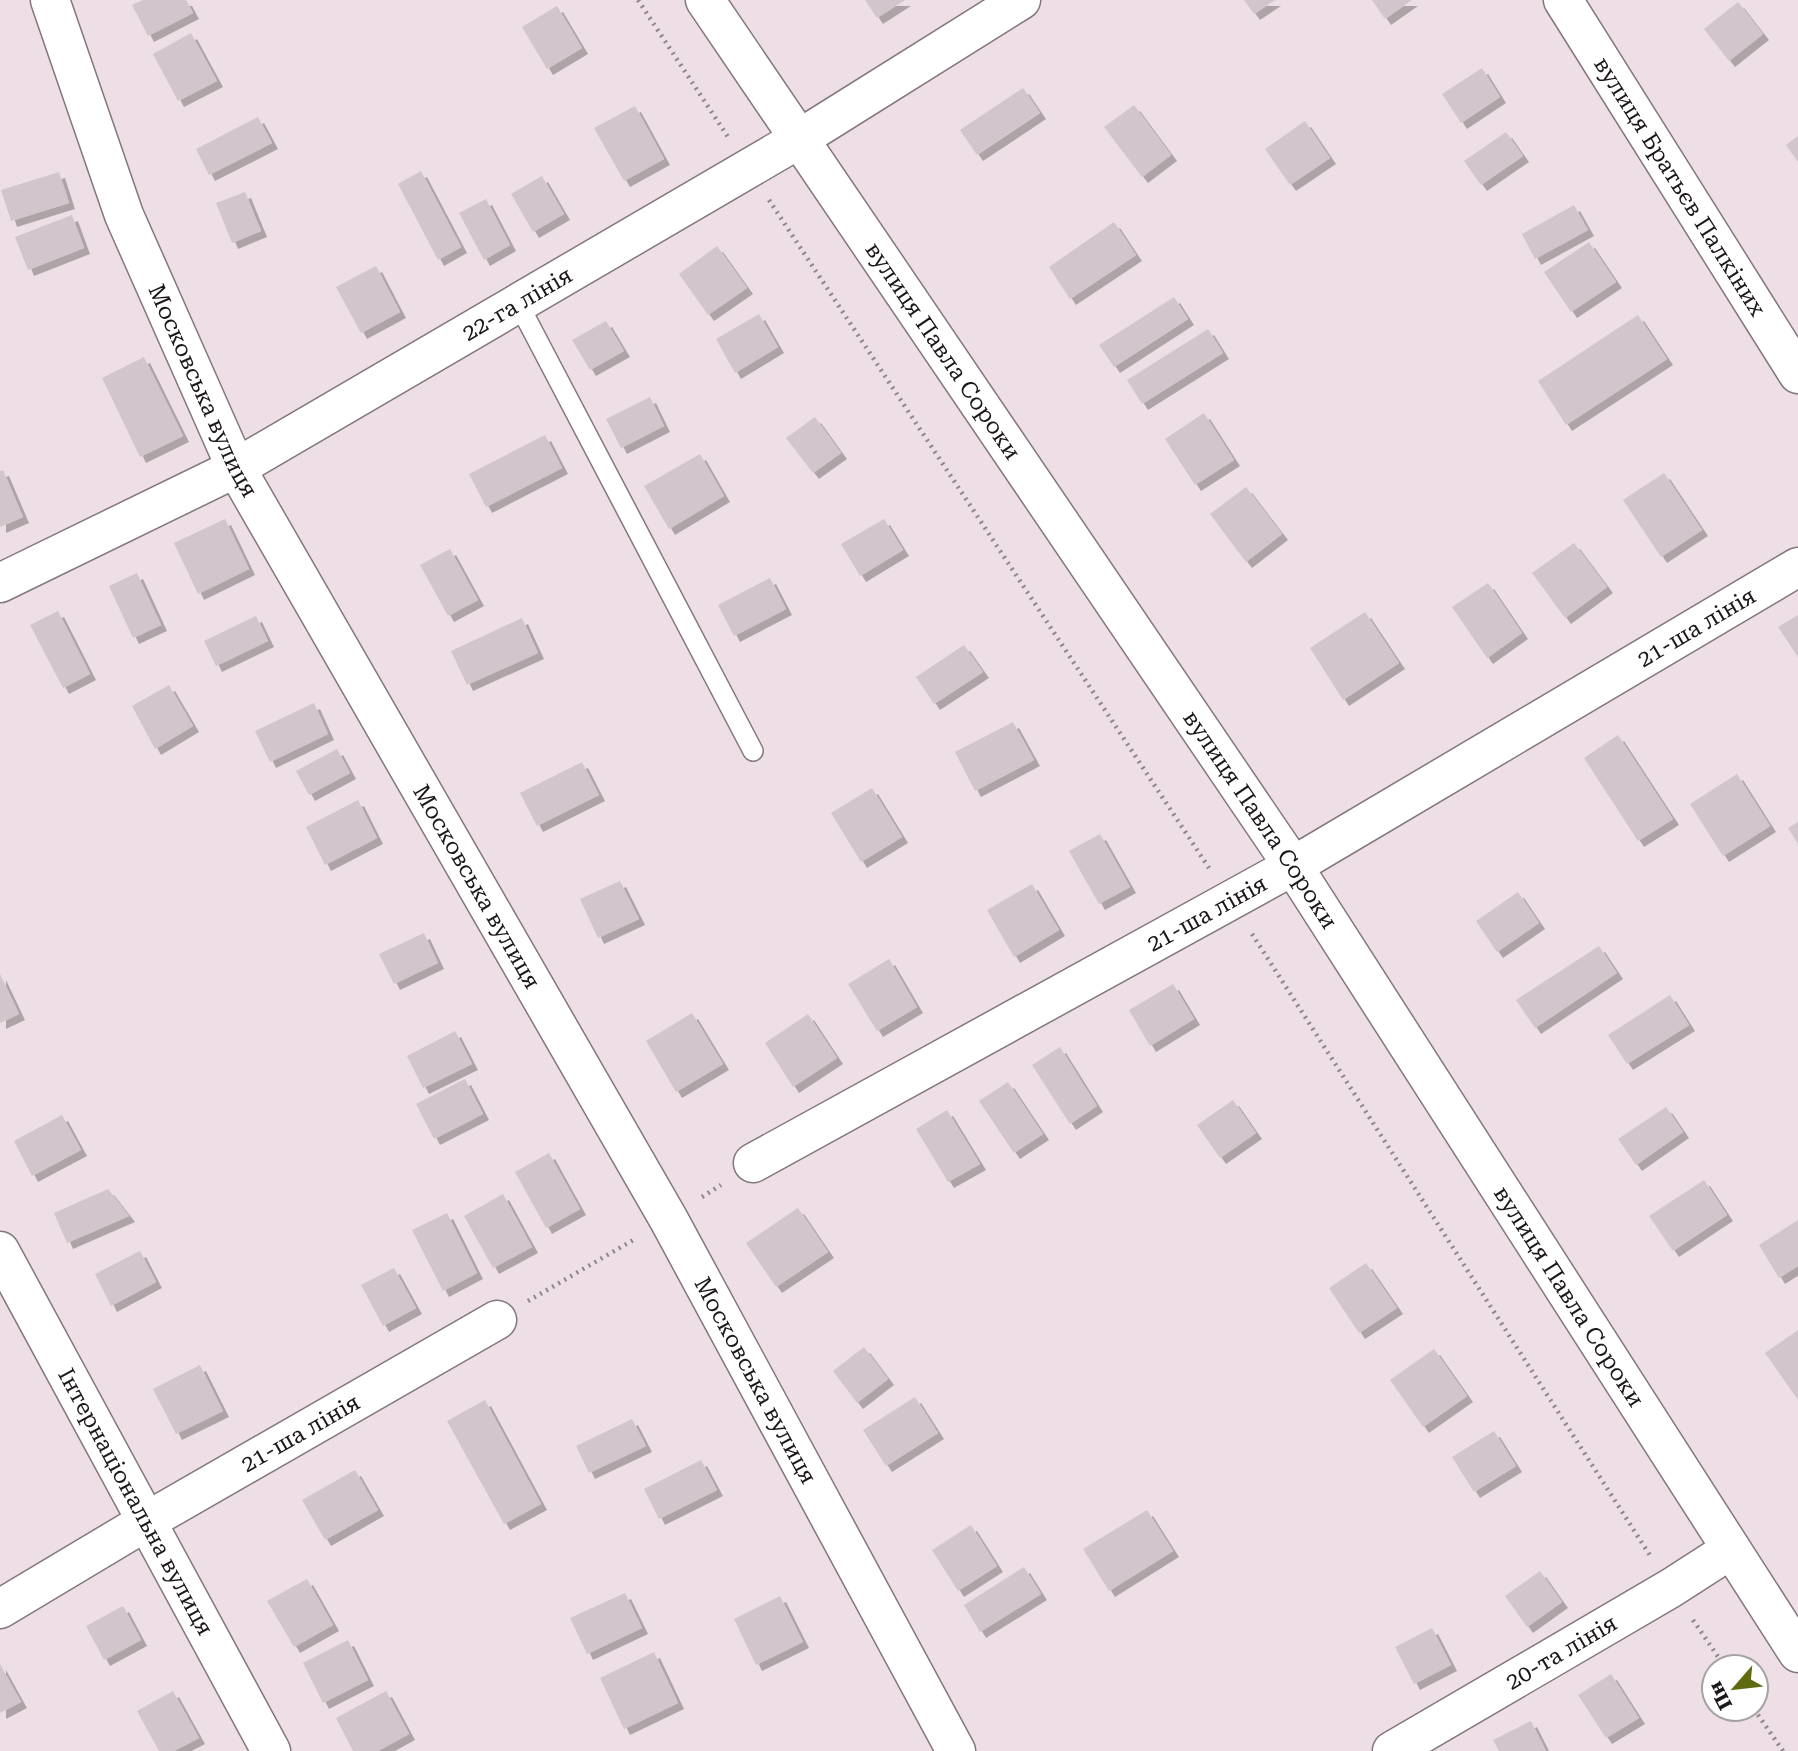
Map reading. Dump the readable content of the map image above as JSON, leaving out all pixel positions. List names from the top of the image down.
{
  "streets": {
    "street": [
      "вулиця Братьєв Палкіних",
      "22-га лінія",
      "вулиця Павла Сороки",
      "Московська вулиця",
      "21-ша лінія",
      "Інтернаціональна вулиця",
      "20-та лінія"
    ]
  },
  "crossings": [
    ["22-га лінія", "вулиця Павла Сороки"],
    ["22-га лінія", "Московська вулиця"],
    ["вулиця Павла Сороки", "21-ша лінія"],
    ["вулиця Павла Сороки", "20-та лінія"],
    ["21-ша лінія", "Інтернаціональна вулиця"]
  ],
  "north": "bottom left"
}
